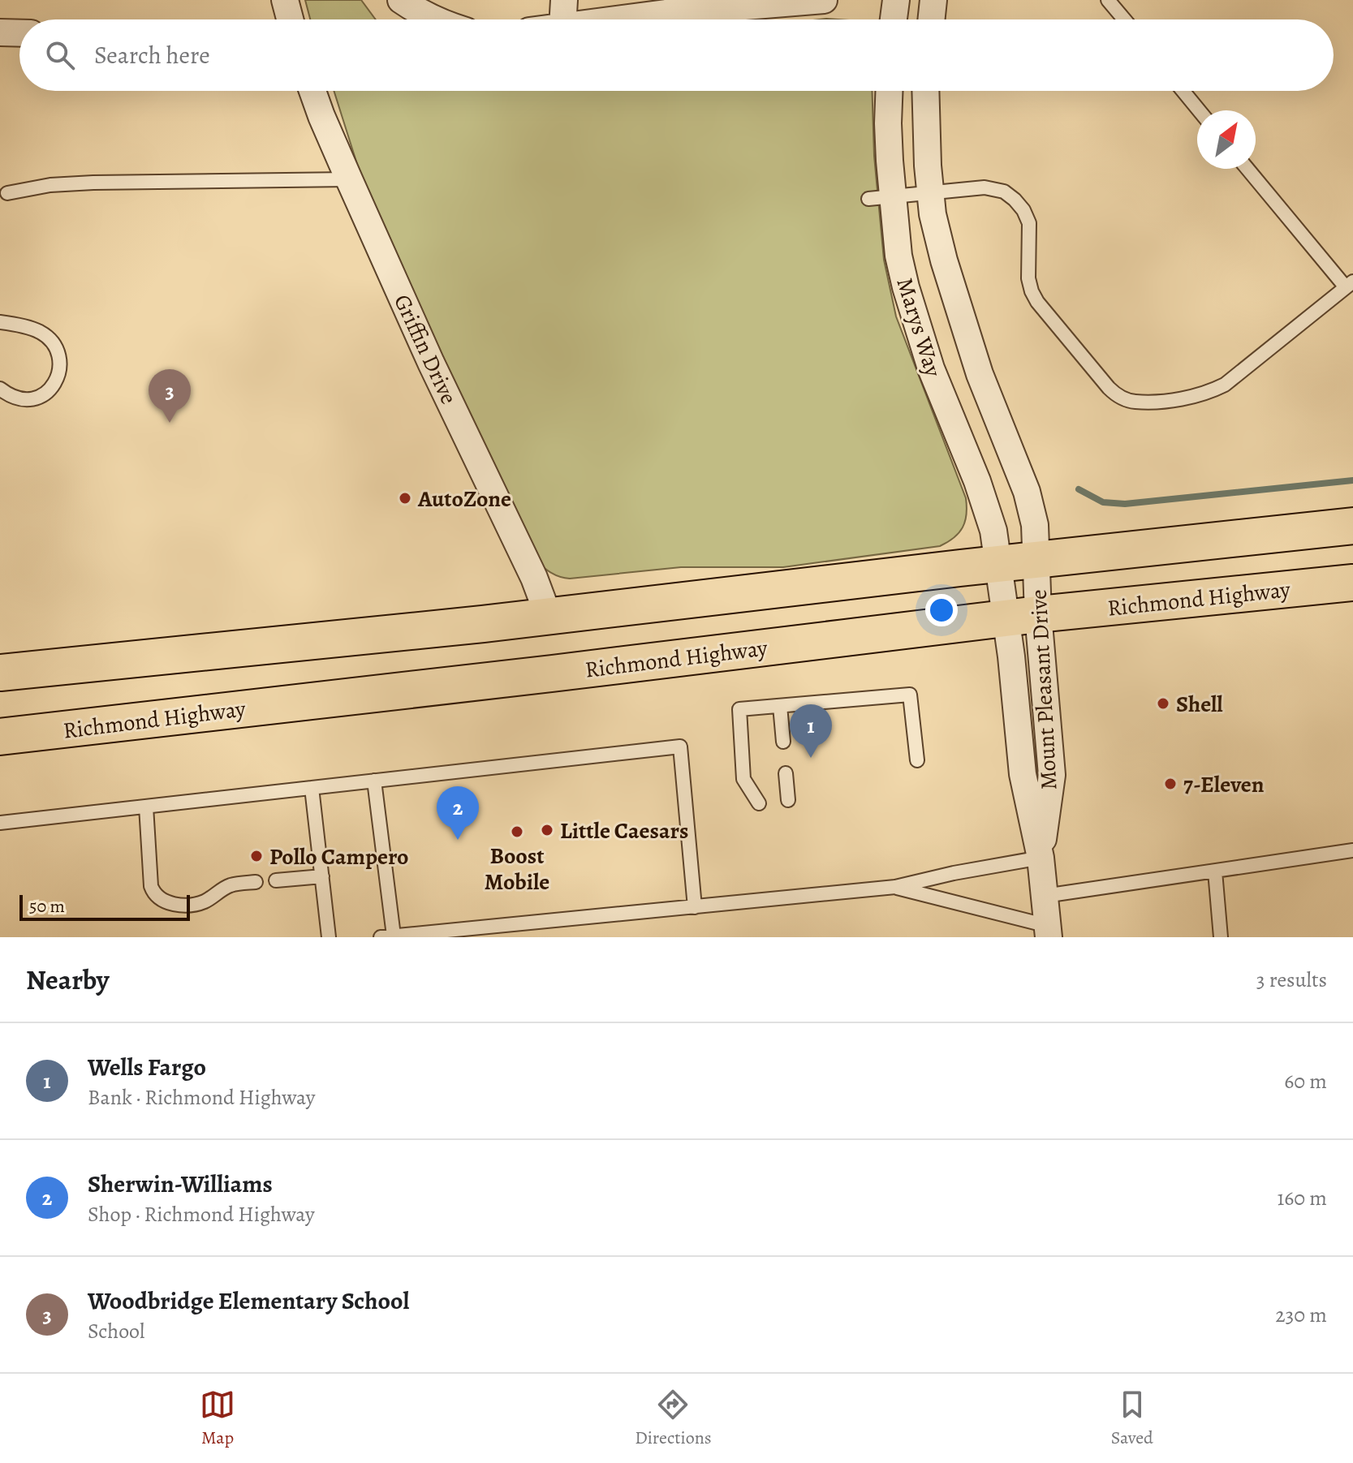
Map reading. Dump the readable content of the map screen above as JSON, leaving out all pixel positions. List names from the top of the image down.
{
  "streets": {
    "main road": ["Richmond Highway"],
    "street": ["Marys Way", "Griffin Drive", "Mount Pleasant Drive"]
  },
  "crossings": [
    ["Marys Way", "Mount Pleasant Drive"],
    ["Richmond Highway", "Mount Pleasant Drive"]
  ],
  "places": [
    "AutoZone",
    "Shell",
    "7-Eleven",
    "Little Caesars",
    "Boost Mobile",
    "Pollo Campero"
  ],
  "scale_bar": "50 m",
  "north": "top right",
  "page": {
    "search": "Search here",
    "pins": ["3", "1", "2"],
    "scale": "50 m",
    "heading": ["Nearby", "3 results"],
    "list": [
      {
        "mark": "1",
        "name": "Wells Fargo",
        "note": "Bank · Richmond Highway",
        "value": "60 m"
      },
      {
        "mark": "2",
        "name": "Sherwin-Williams",
        "note": "Shop · Richmond Highway",
        "value": "160 m"
      },
      {
        "mark": "3",
        "name": "Woodbridge Elementary School",
        "note": "School",
        "value": "230 m"
      }
    ],
    "nav": ["Map", "Directions", "Saved"]
  }
}
